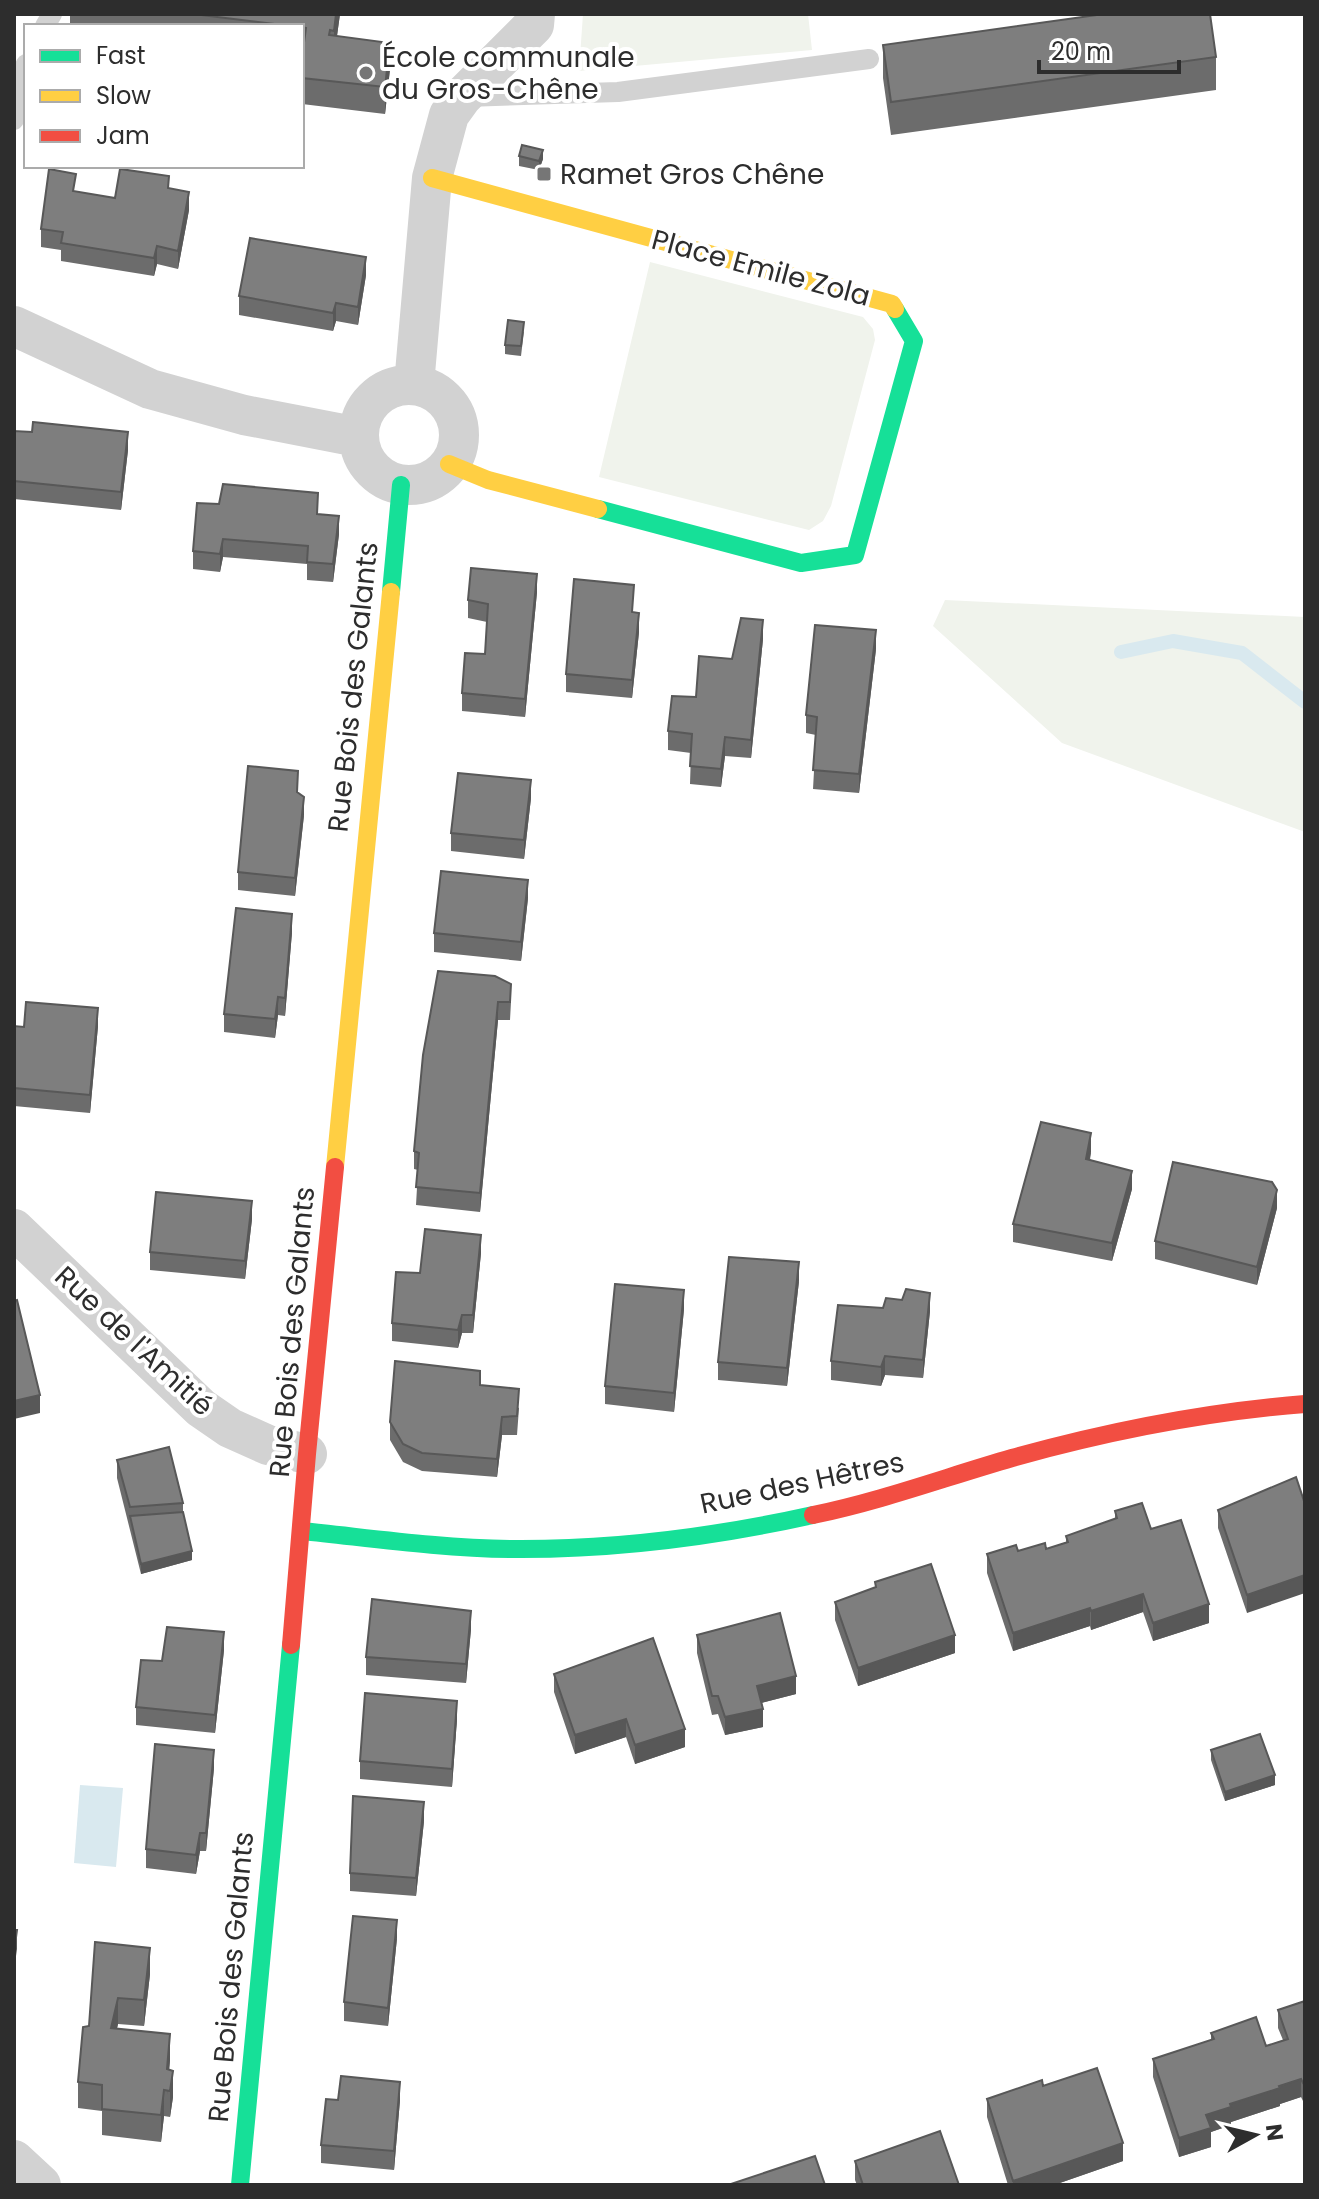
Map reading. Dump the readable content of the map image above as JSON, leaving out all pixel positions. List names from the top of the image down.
{
  "streets": {
    "street": [
      "Place Emile Zola",
      "Rue Bois des Galants",
      "Rue de l'Amitié",
      "Rue des Hêtres"
    ]
  },
  "crossings": [
    ["Place Emile Zola", "Rue Bois des Galants"],
    ["Rue Bois des Galants", "Rue de l'Amitié"],
    ["Rue Bois des Galants", "Rue des Hêtres"]
  ],
  "places": {
    "other": ["École communale du Gros-Chêne"],
    "transit": ["Ramet Gros Chêne"]
  },
  "legend": ["Fast", "Slow", "Jam"],
  "scale_bar": "20 m",
  "north": "right"
}
